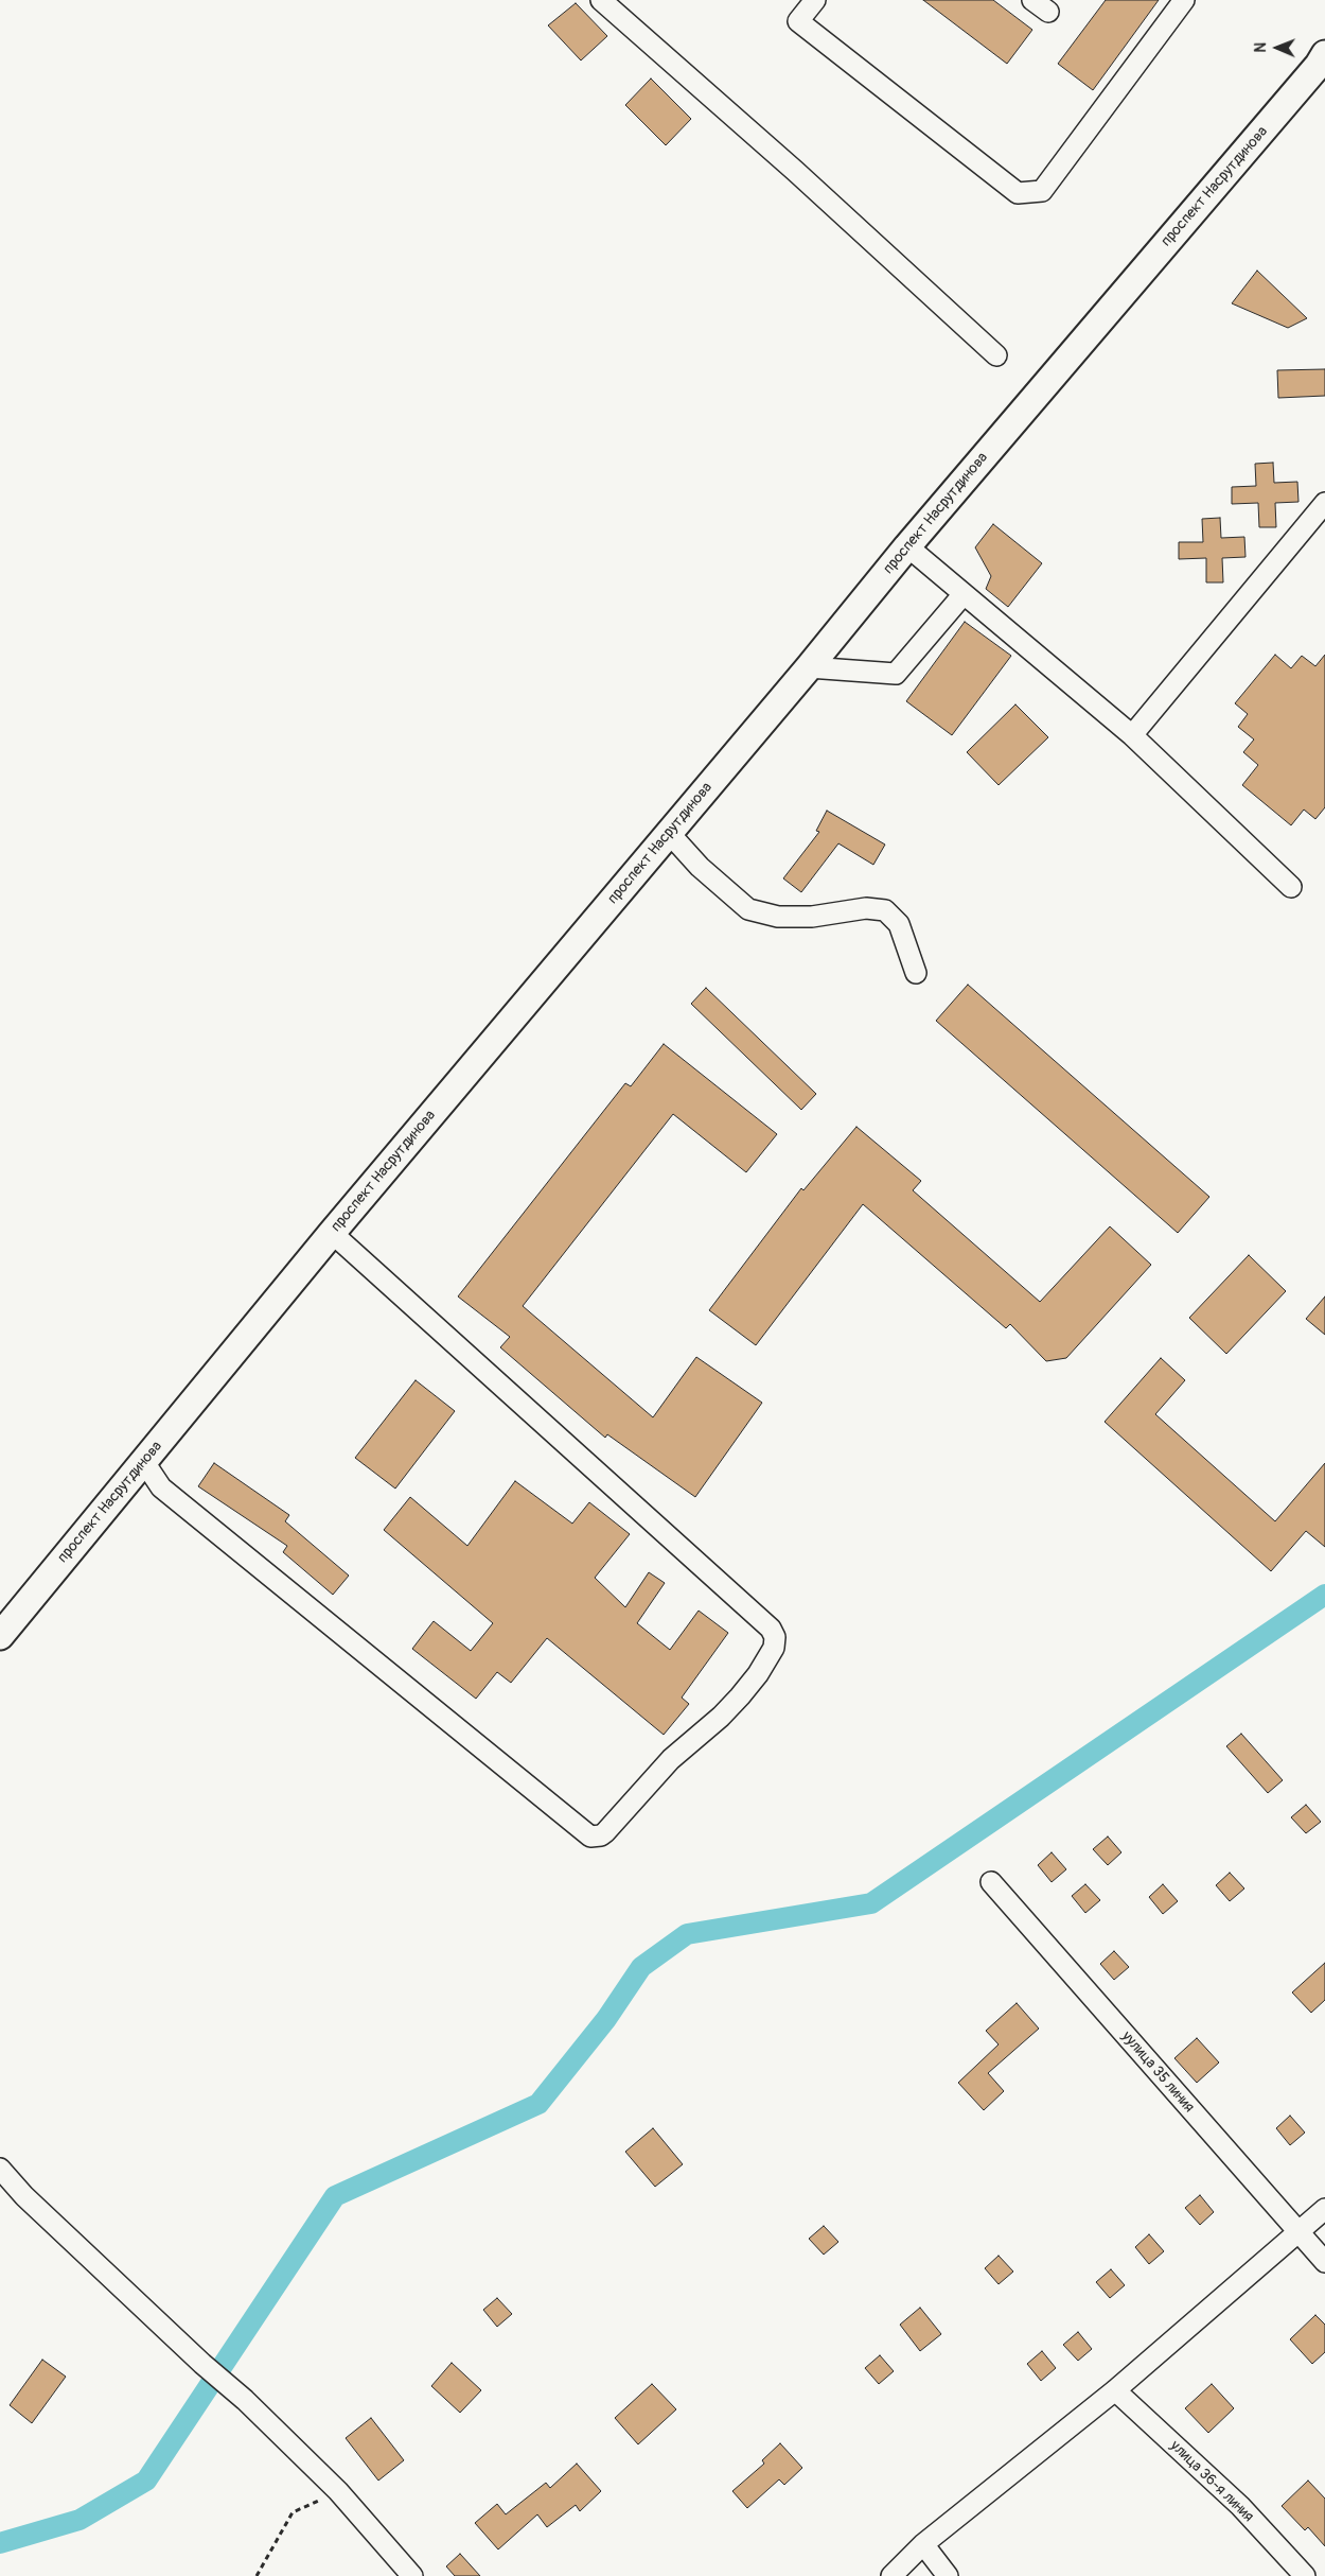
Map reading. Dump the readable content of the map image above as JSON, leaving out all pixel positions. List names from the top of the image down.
{
  "streets": {
    "main road": ["проспект Насрутдинова"],
    "street": ["уулица 35 линия", "улица 36-я линия"]
  },
  "north": "left"
}
